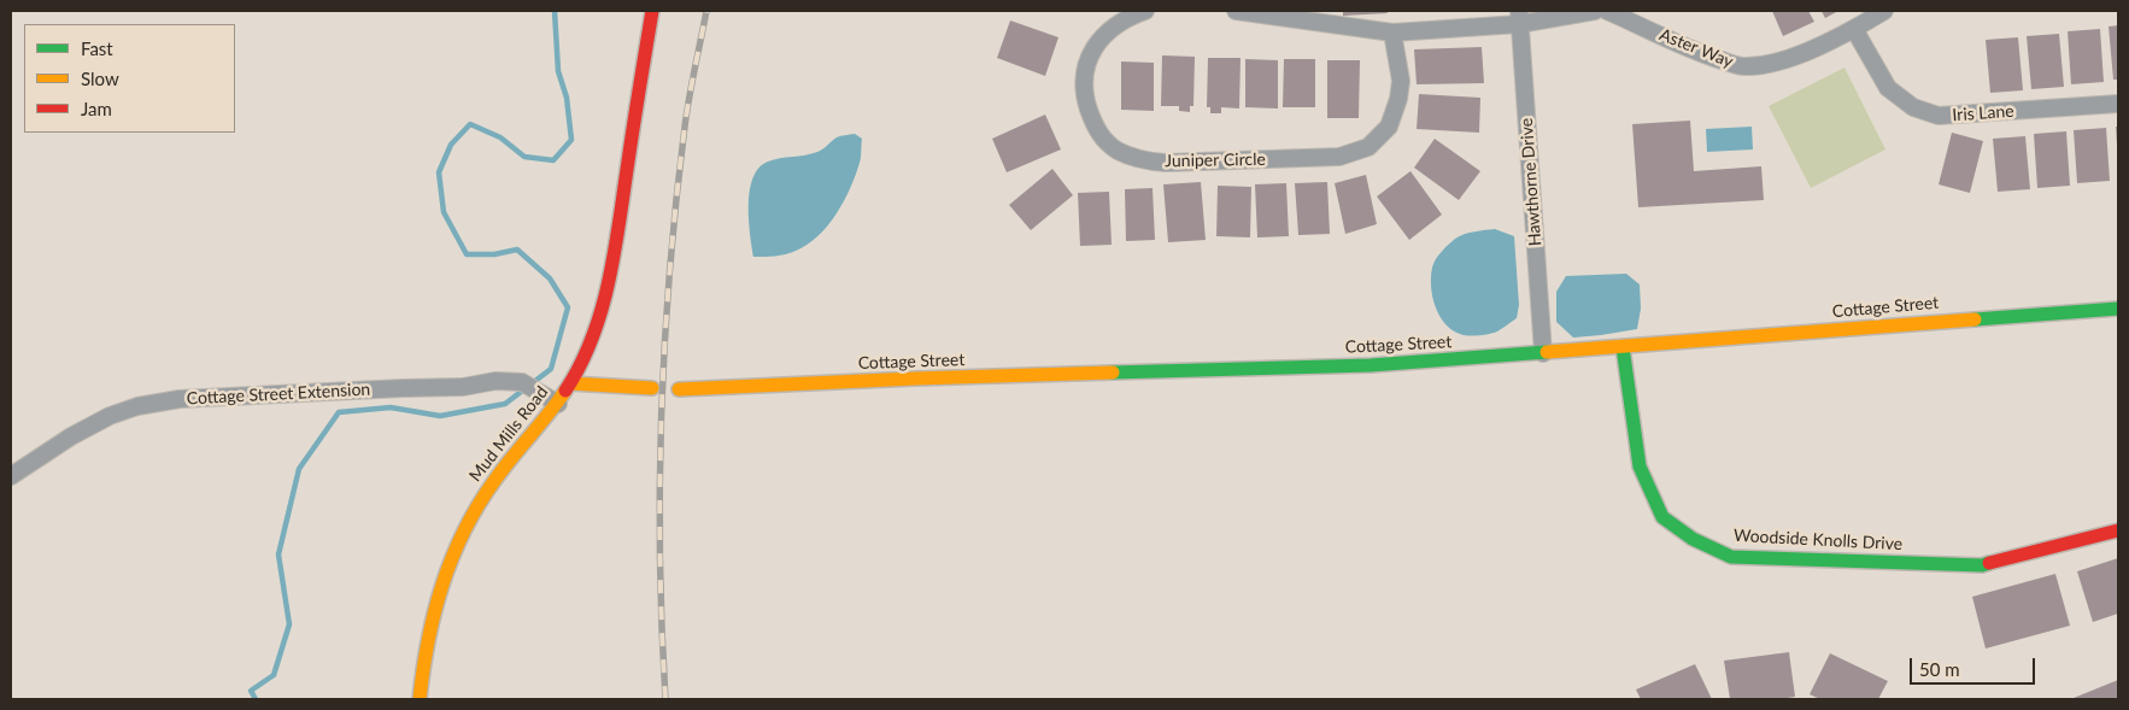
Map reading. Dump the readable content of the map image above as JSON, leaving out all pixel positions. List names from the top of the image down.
{
  "streets": {
    "street": [
      "Aster Way",
      "Iris Lane",
      "Juniper Circle",
      "Hawthorne Drive",
      "Cottage Street",
      "Cottage Street Extension",
      "Mud Mills Road",
      "Woodside Knolls Drive"
    ]
  },
  "crossings": [
    ["Aster Way", "Iris Lane"],
    ["Hawthorne Drive", "Cottage Street"],
    ["Cottage Street", "Woodside Knolls Drive"],
    ["Cottage Street Extension", "Mud Mills Road"]
  ],
  "legend": ["Fast", "Slow", "Jam"],
  "scale_bar": "50 m"
}
